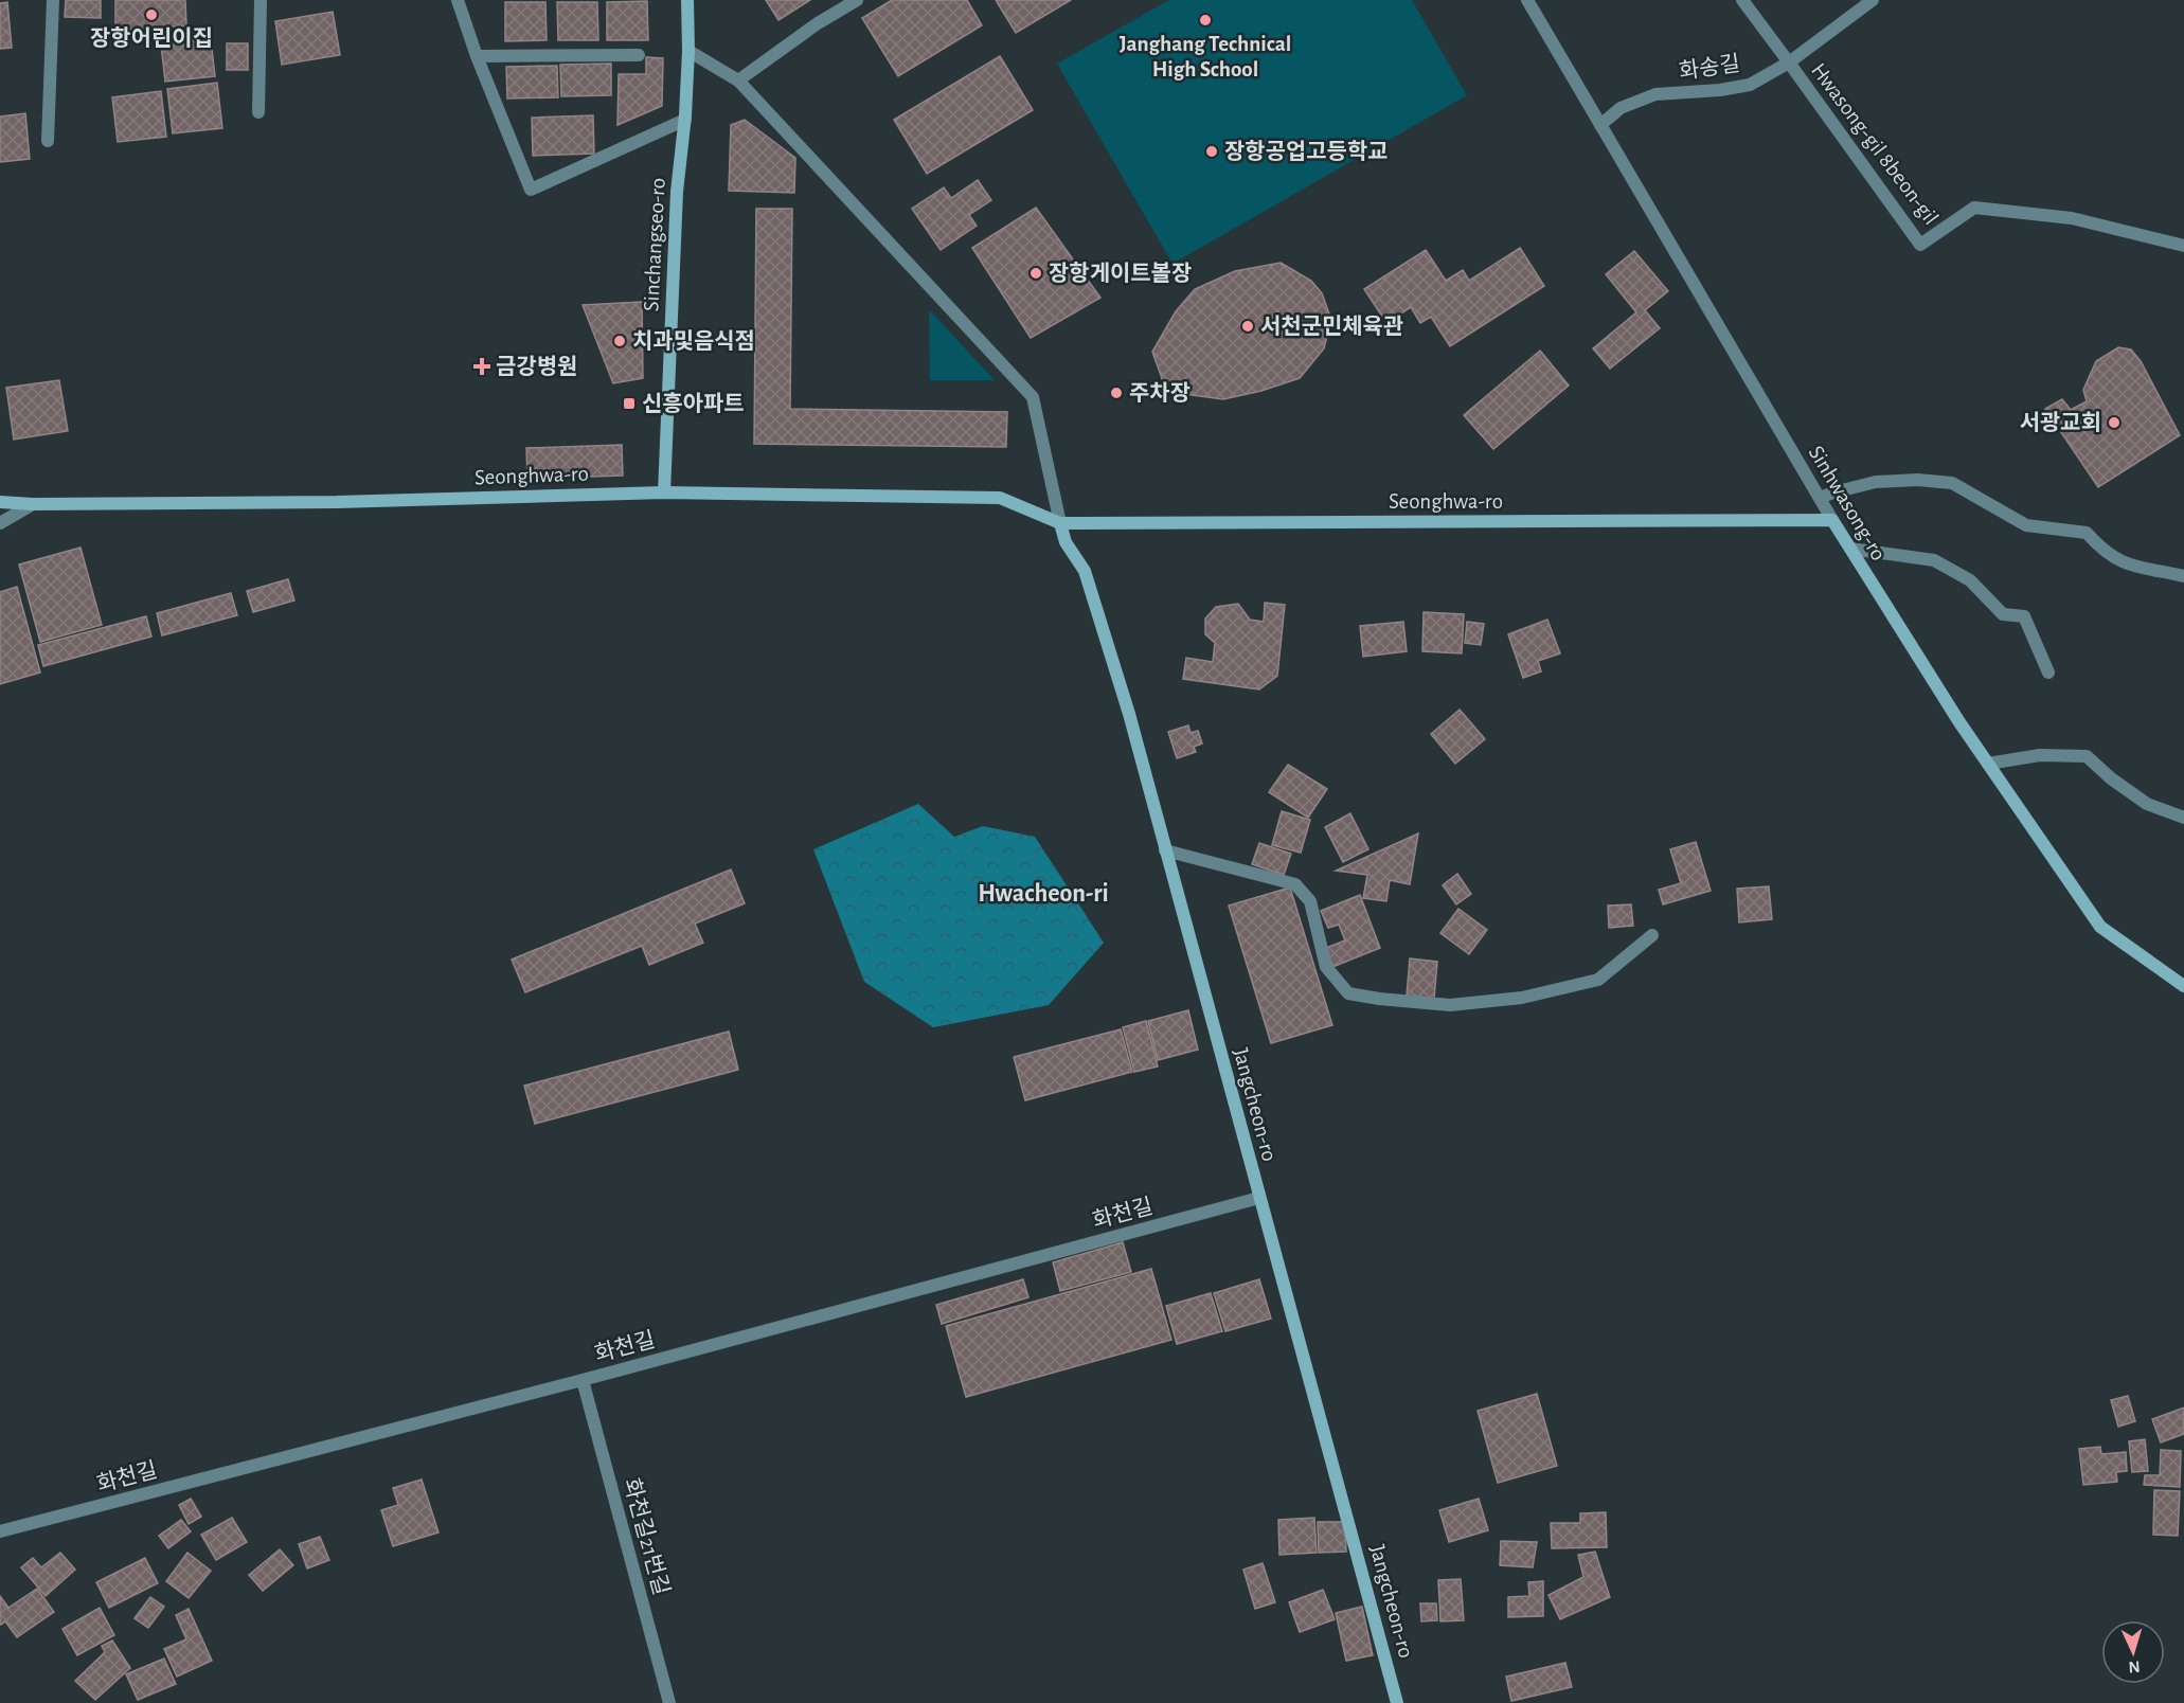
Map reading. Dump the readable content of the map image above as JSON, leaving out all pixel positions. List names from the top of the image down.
{
  "streets": {
    "main road": [
      "Sinchangseo-ro",
      "Seonghwa-ro",
      "Sinhwasong-ro",
      "Jangcheon-ro"
    ],
    "street": [
      "화송길",
      "Hwasong-gil 8beon-gil",
      "화천길",
      "화천길21번길"
    ]
  },
  "crossings": [
    ["화송길", "Hwasong-gil 8beon-gil"],
    ["화송길", "Sinhwasong-ro"],
    ["Sinchangseo-ro", "Seonghwa-ro"],
    ["Seonghwa-ro", "Sinhwasong-ro"],
    ["Seonghwa-ro", "Jangcheon-ro"],
    ["Jangcheon-ro", "화천길"],
    ["화천길", "화천길21번길"]
  ],
  "districts": ["Hwacheon-ri"],
  "places": {
    "other": [
      "장항어린이집",
      "Janghang Technical High School",
      "장항공업고등학교",
      "장항게이트볼장",
      "서천군민체육관",
      "치과및음식점",
      "주차장",
      "서광교회"
    ],
    "health": ["금강병원"],
    "transit": ["신흥아파트"]
  },
  "north": "bottom"
}
